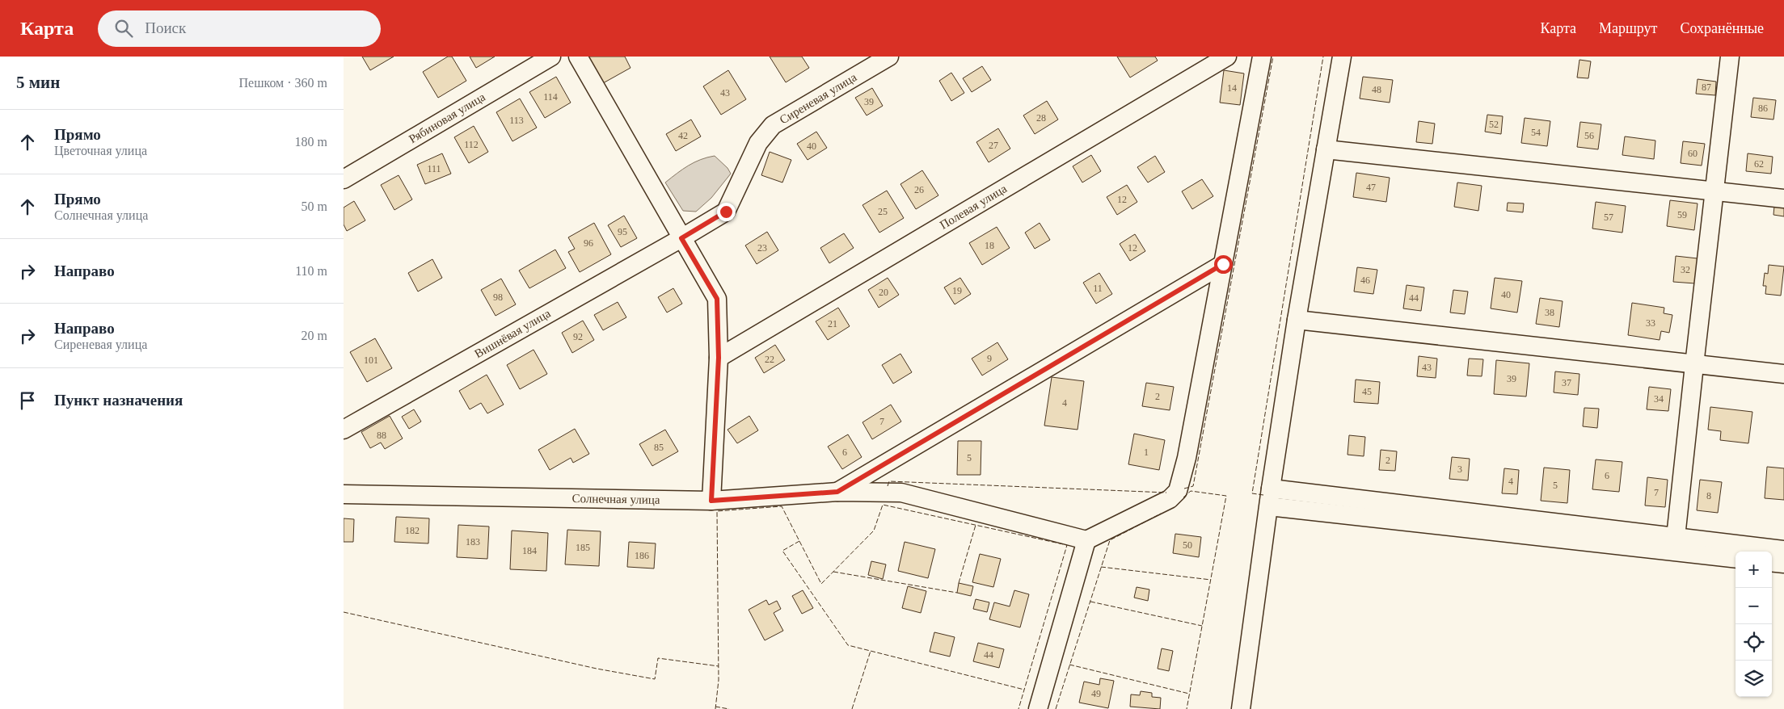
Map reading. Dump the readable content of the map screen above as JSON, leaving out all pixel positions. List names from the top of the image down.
{
  "streets": {
    "street": [
      "Сиреневая улица",
      "Рябиновая улица",
      "Полевая улица",
      "Вишнёвая улица",
      "Солнечная улица"
    ]
  },
  "crossings": [
    ["Сиреневая улица", "Вишнёвая улица"]
  ],
  "house_numbers": [
    "87",
    "14",
    "48",
    "43",
    "114",
    "39",
    "86",
    "28",
    "113",
    "52",
    "54",
    "42",
    "56",
    "112",
    "27",
    "40",
    "60",
    "62",
    "111",
    "47",
    "26",
    "12",
    "25",
    "59",
    "57",
    "95",
    "96",
    "18",
    "23",
    "12",
    "32",
    "46",
    "11",
    "19",
    "20",
    "40",
    "98",
    "44",
    "38",
    "33",
    "21",
    "92",
    "9",
    "22",
    "101",
    "43",
    "39",
    "37",
    "45",
    "2",
    "34",
    "4",
    "7",
    "88",
    "85",
    "6",
    "1",
    "5",
    "2",
    "3",
    "6",
    "4",
    "5",
    "7",
    "8",
    "182",
    "183",
    "50",
    "185",
    "184",
    "186",
    "44",
    "49"
  ],
  "page": {
    "header": "Карта",
    "search": "Поиск",
    "nav": ["Карта", "Маршрут", "Сохранённые"],
    "heading": ["5 мин", "Пешком · 360 m"],
    "list": [
      ["Прямо", "Цветочная улица", "180 m"],
      ["Прямо", "Солнечная улица", "50 m"],
      ["Направо", "110 m"],
      ["Направо", "Сиреневая улица", "20 m"],
      "Пункт назначения"
    ],
    "map_buttons": ["+", "−"]
  }
}
